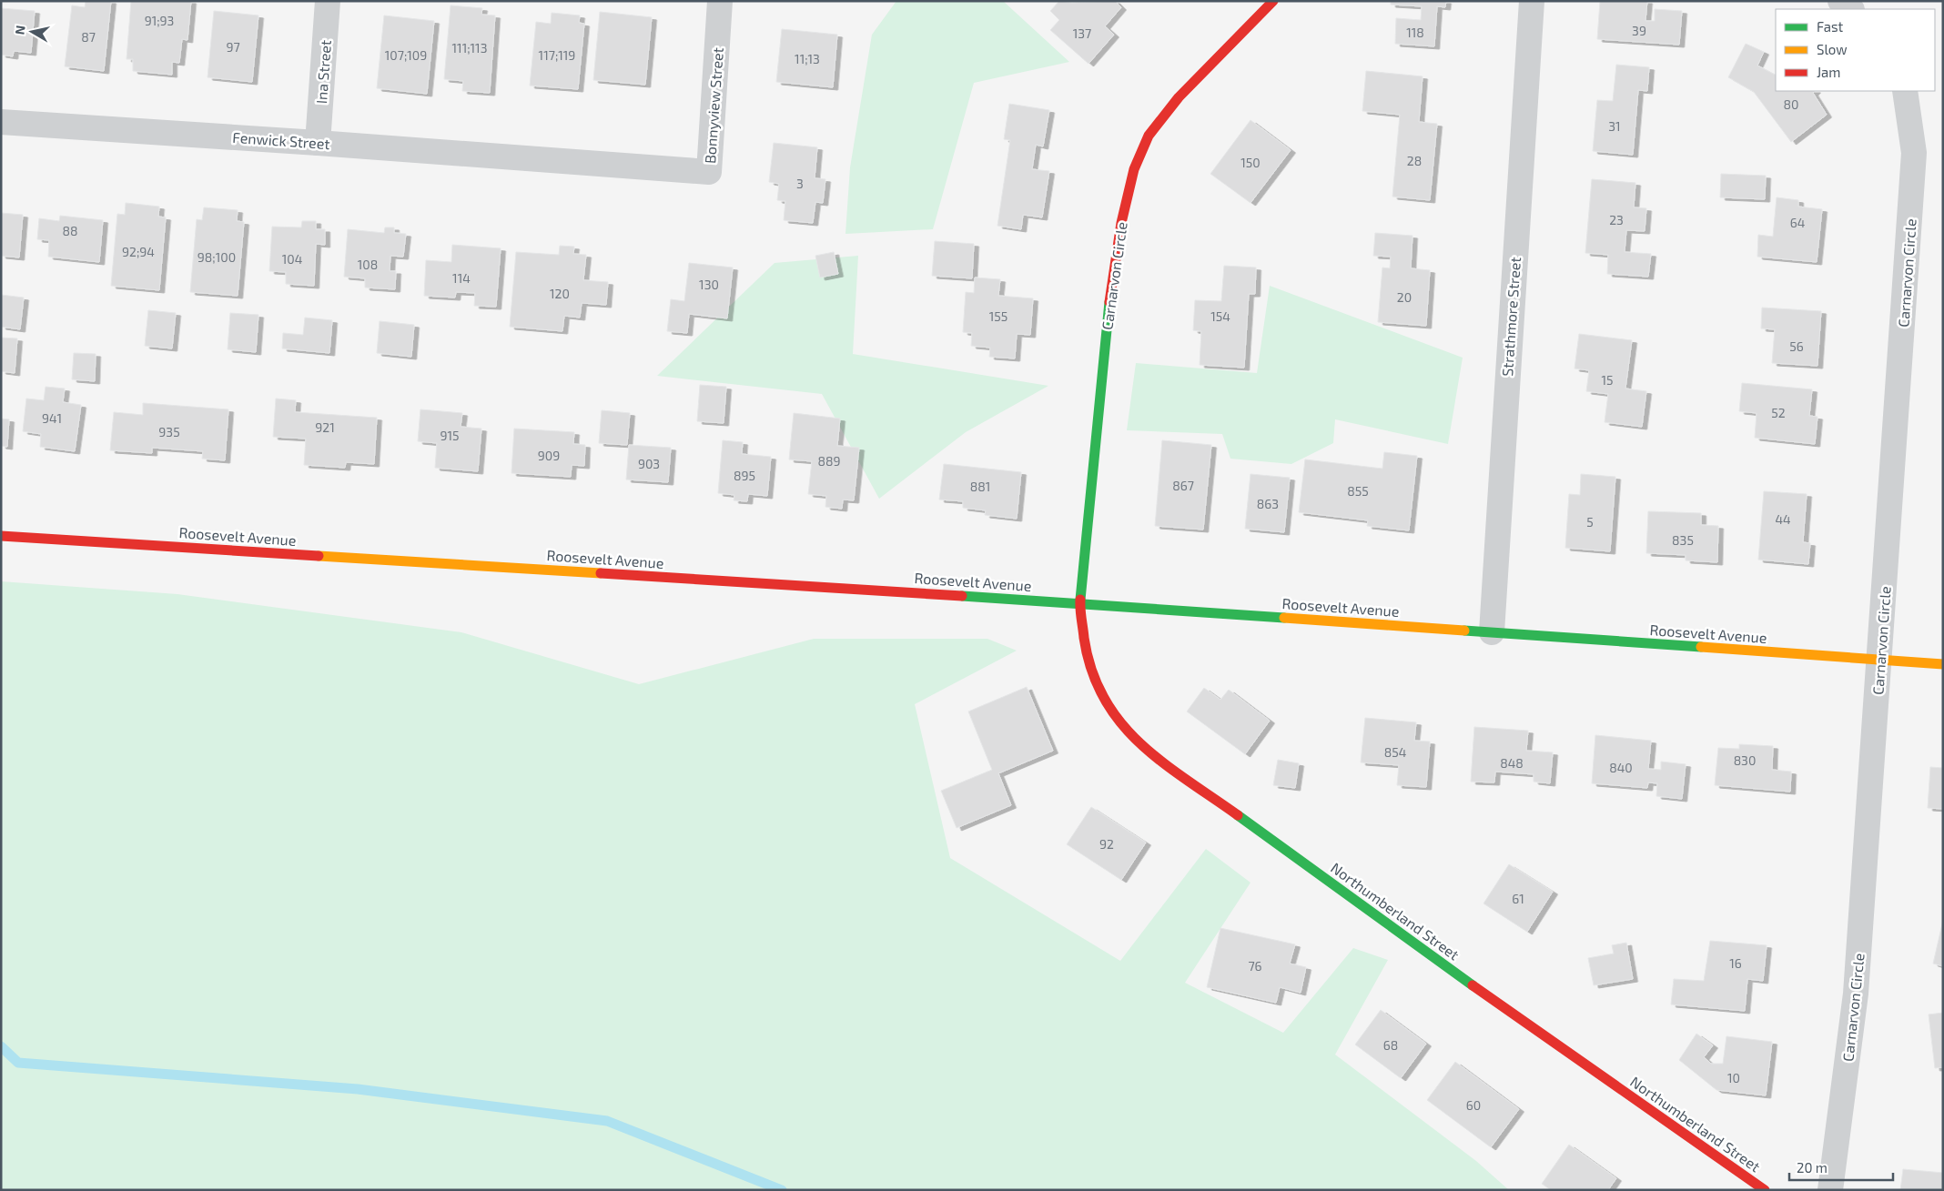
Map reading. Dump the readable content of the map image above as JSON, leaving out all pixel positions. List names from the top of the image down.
{
  "streets": {
    "main road": ["Carnarvon Circle", "Roosevelt Avenue", "Northumberland Street"],
    "street": [
      "Ina Street",
      "Bonnyview Street",
      "Fenwick Street",
      "Strathmore Street"
    ]
  },
  "crossings": [
    ["Ina Street", "Fenwick Street"],
    ["Bonnyview Street", "Fenwick Street"],
    ["Carnarvon Circle", "Roosevelt Avenue"],
    ["Carnarvon Circle", "Northumberland Street"],
    ["Strathmore Street", "Roosevelt Avenue"],
    ["Roosevelt Avenue", "Northumberland Street"]
  ],
  "house_numbers": [
    "91;93",
    "39",
    "118",
    "137",
    "87",
    "97",
    "111;113",
    "107;109",
    "117;119",
    "11;13",
    "80",
    "31",
    "28",
    "150",
    "3",
    "23",
    "64",
    "88",
    "92;94",
    "98;100",
    "104",
    "108",
    "114",
    "130",
    "120",
    "20",
    "155",
    "154",
    "56",
    "15",
    "52",
    "941",
    "921",
    "935",
    "915",
    "909",
    "889",
    "903",
    "895",
    "867",
    "881",
    "855",
    "863",
    "44",
    "5",
    "835",
    "854",
    "830",
    "848",
    "840",
    "92",
    "61",
    "16",
    "76",
    "68",
    "10",
    "60"
  ],
  "legend": ["Fast", "Slow", "Jam"],
  "scale_bar": "20 m",
  "north": "left"
}
